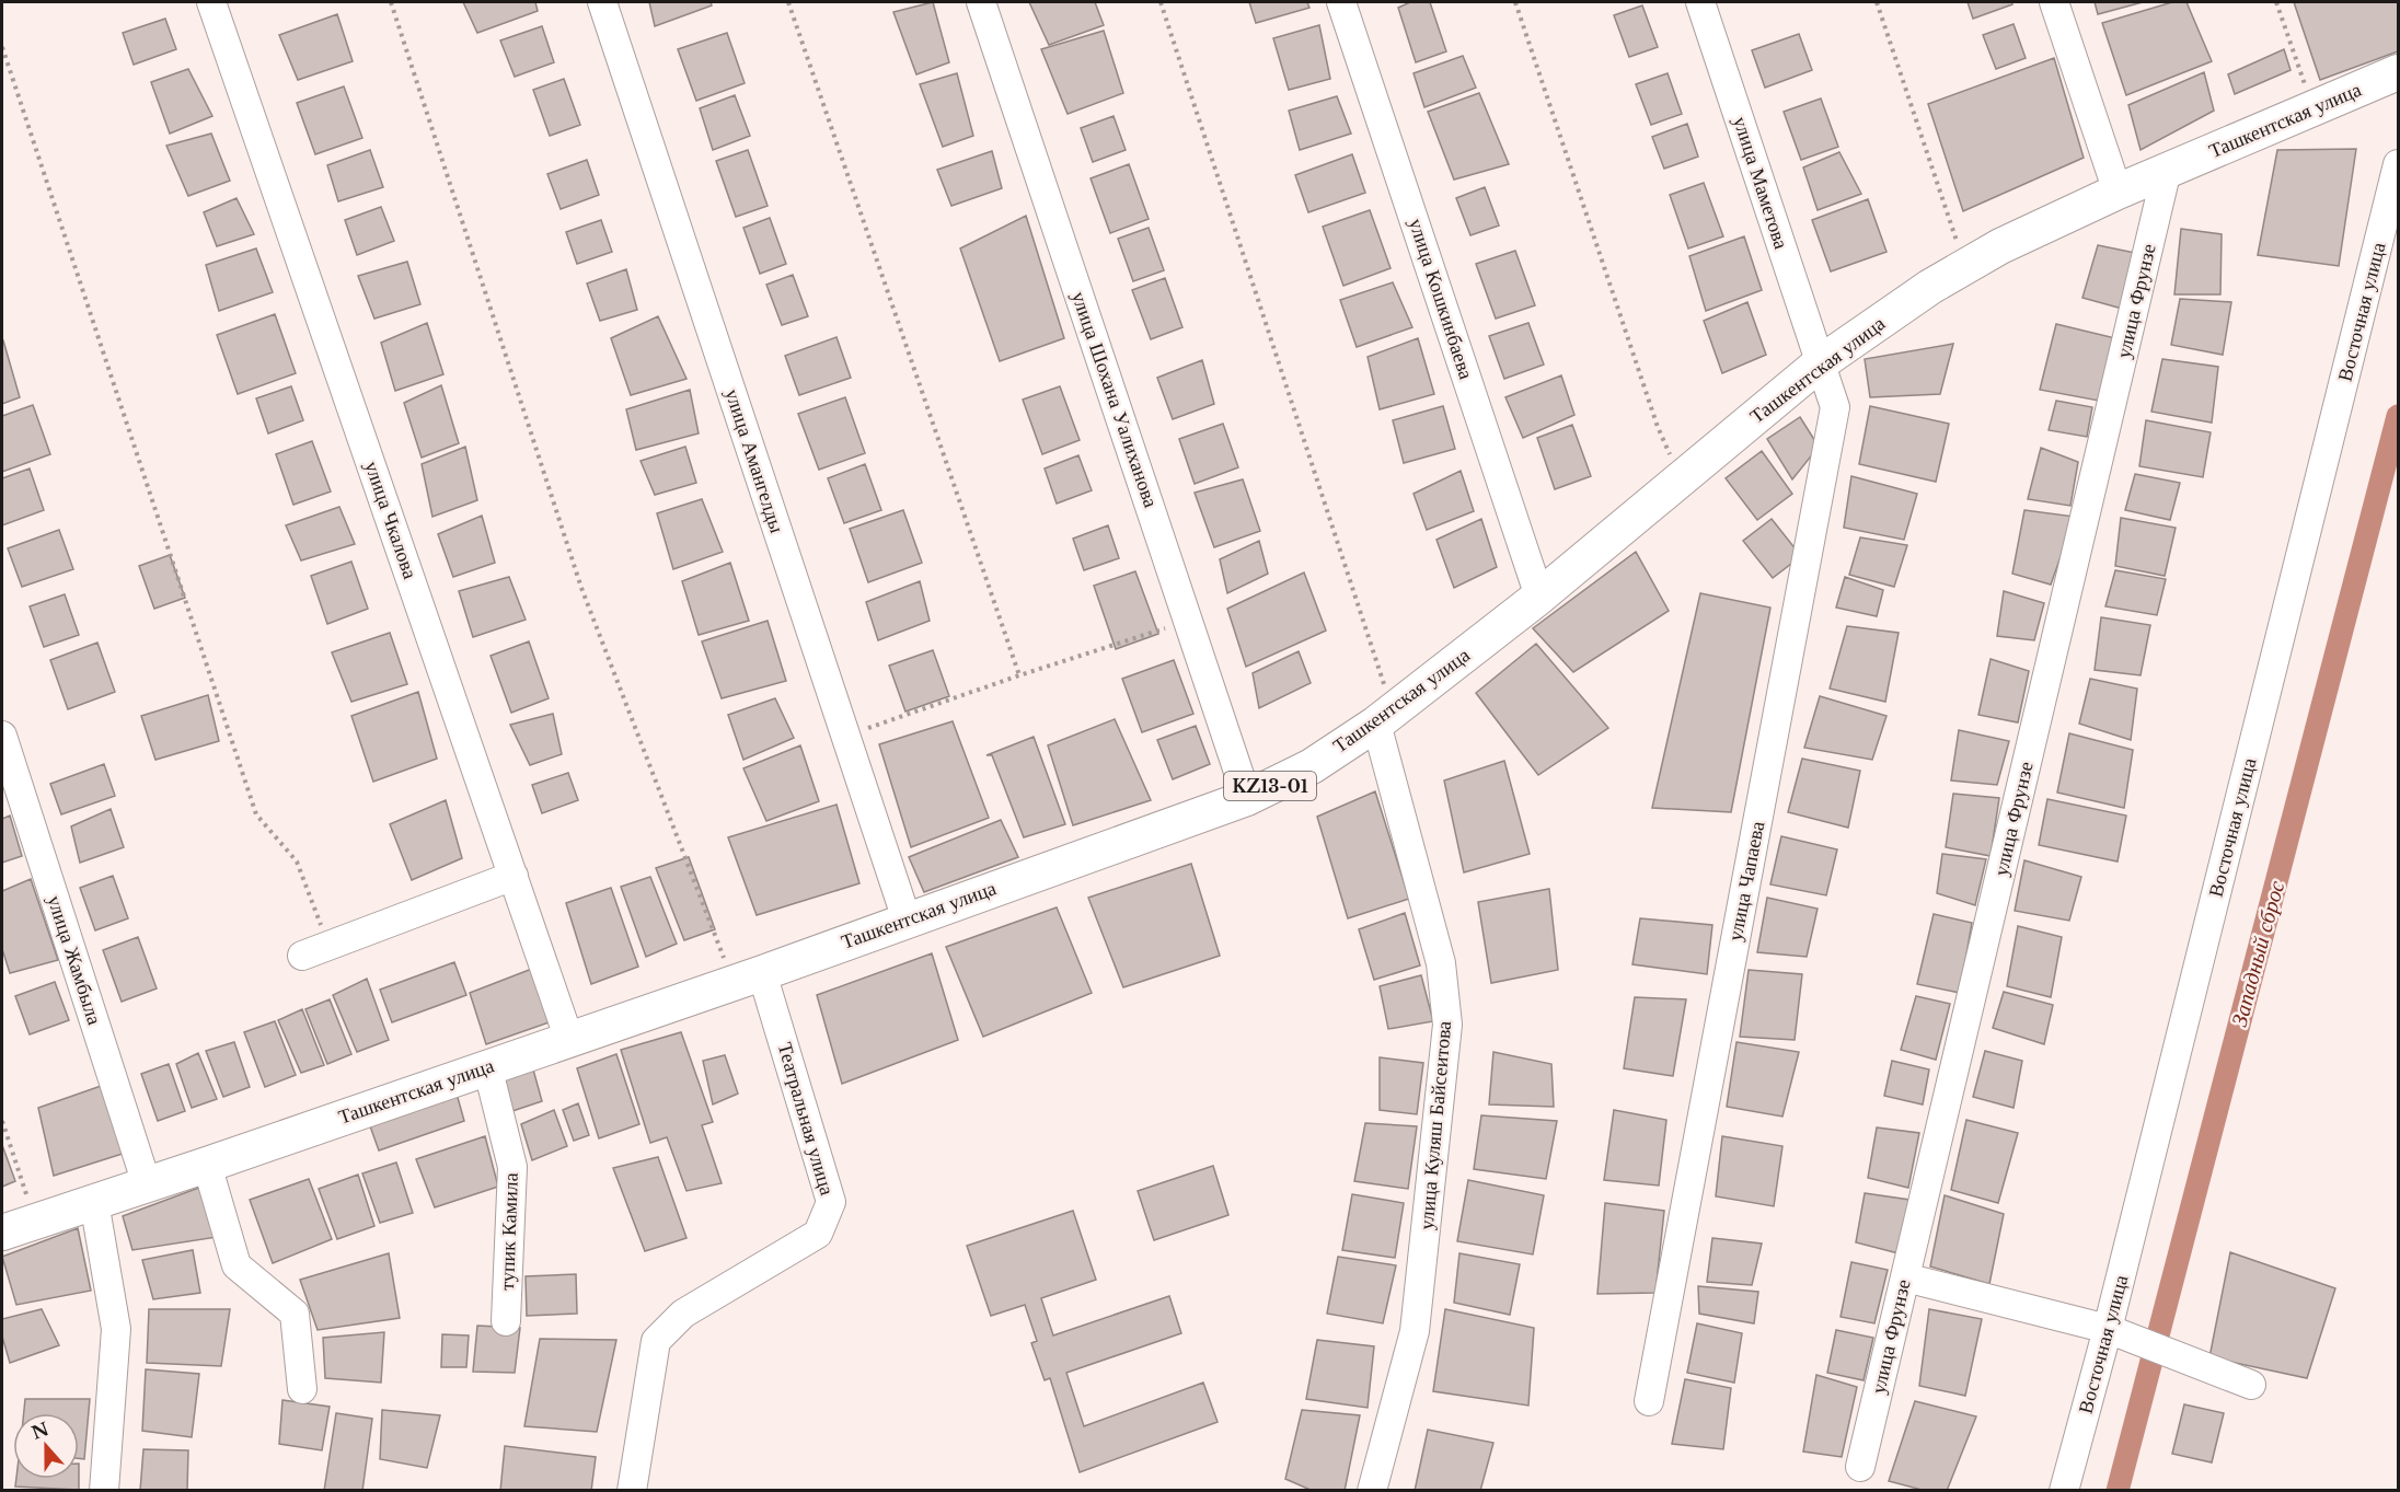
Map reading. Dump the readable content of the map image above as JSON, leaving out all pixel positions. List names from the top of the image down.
{
  "streets": {
    "main road": ["Ташкентская улица", "KZ13-01"],
    "street": [
      "улица Маметова",
      "улица Кошкинбаева",
      "улица Фрунзе",
      "Восточная улица",
      "улица Шохана Уалиханова",
      "улица Амангелды",
      "улица Чкалова",
      "улица Чапаева",
      "улица Жамбыла",
      "Театральная улица",
      "улица Куляш Байсеитова",
      "тупик Камила"
    ]
  },
  "crossings": [
    ["Ташкентская улица", "улица Маметова"],
    ["Ташкентская улица", "улица Кошкинбаева"],
    ["Ташкентская улица", "улица Фрунзе"],
    ["Ташкентская улица", "улица Шохана Уалиханова"],
    ["Ташкентская улица", "улица Амангелды"],
    ["Ташкентская улица", "улица Чкалова"],
    ["Ташкентская улица", "улица Чапаева"],
    ["Ташкентская улица", "улица Жамбыла"],
    ["Ташкентская улица", "Театральная улица"],
    ["Ташкентская улица", "улица Куляш Байсеитова"],
    ["Ташкентская улица", "тупик Камила"],
    ["улица Маметова", "улица Чапаева"]
  ],
  "water": ["Западный сброс"],
  "north": "top"
}
